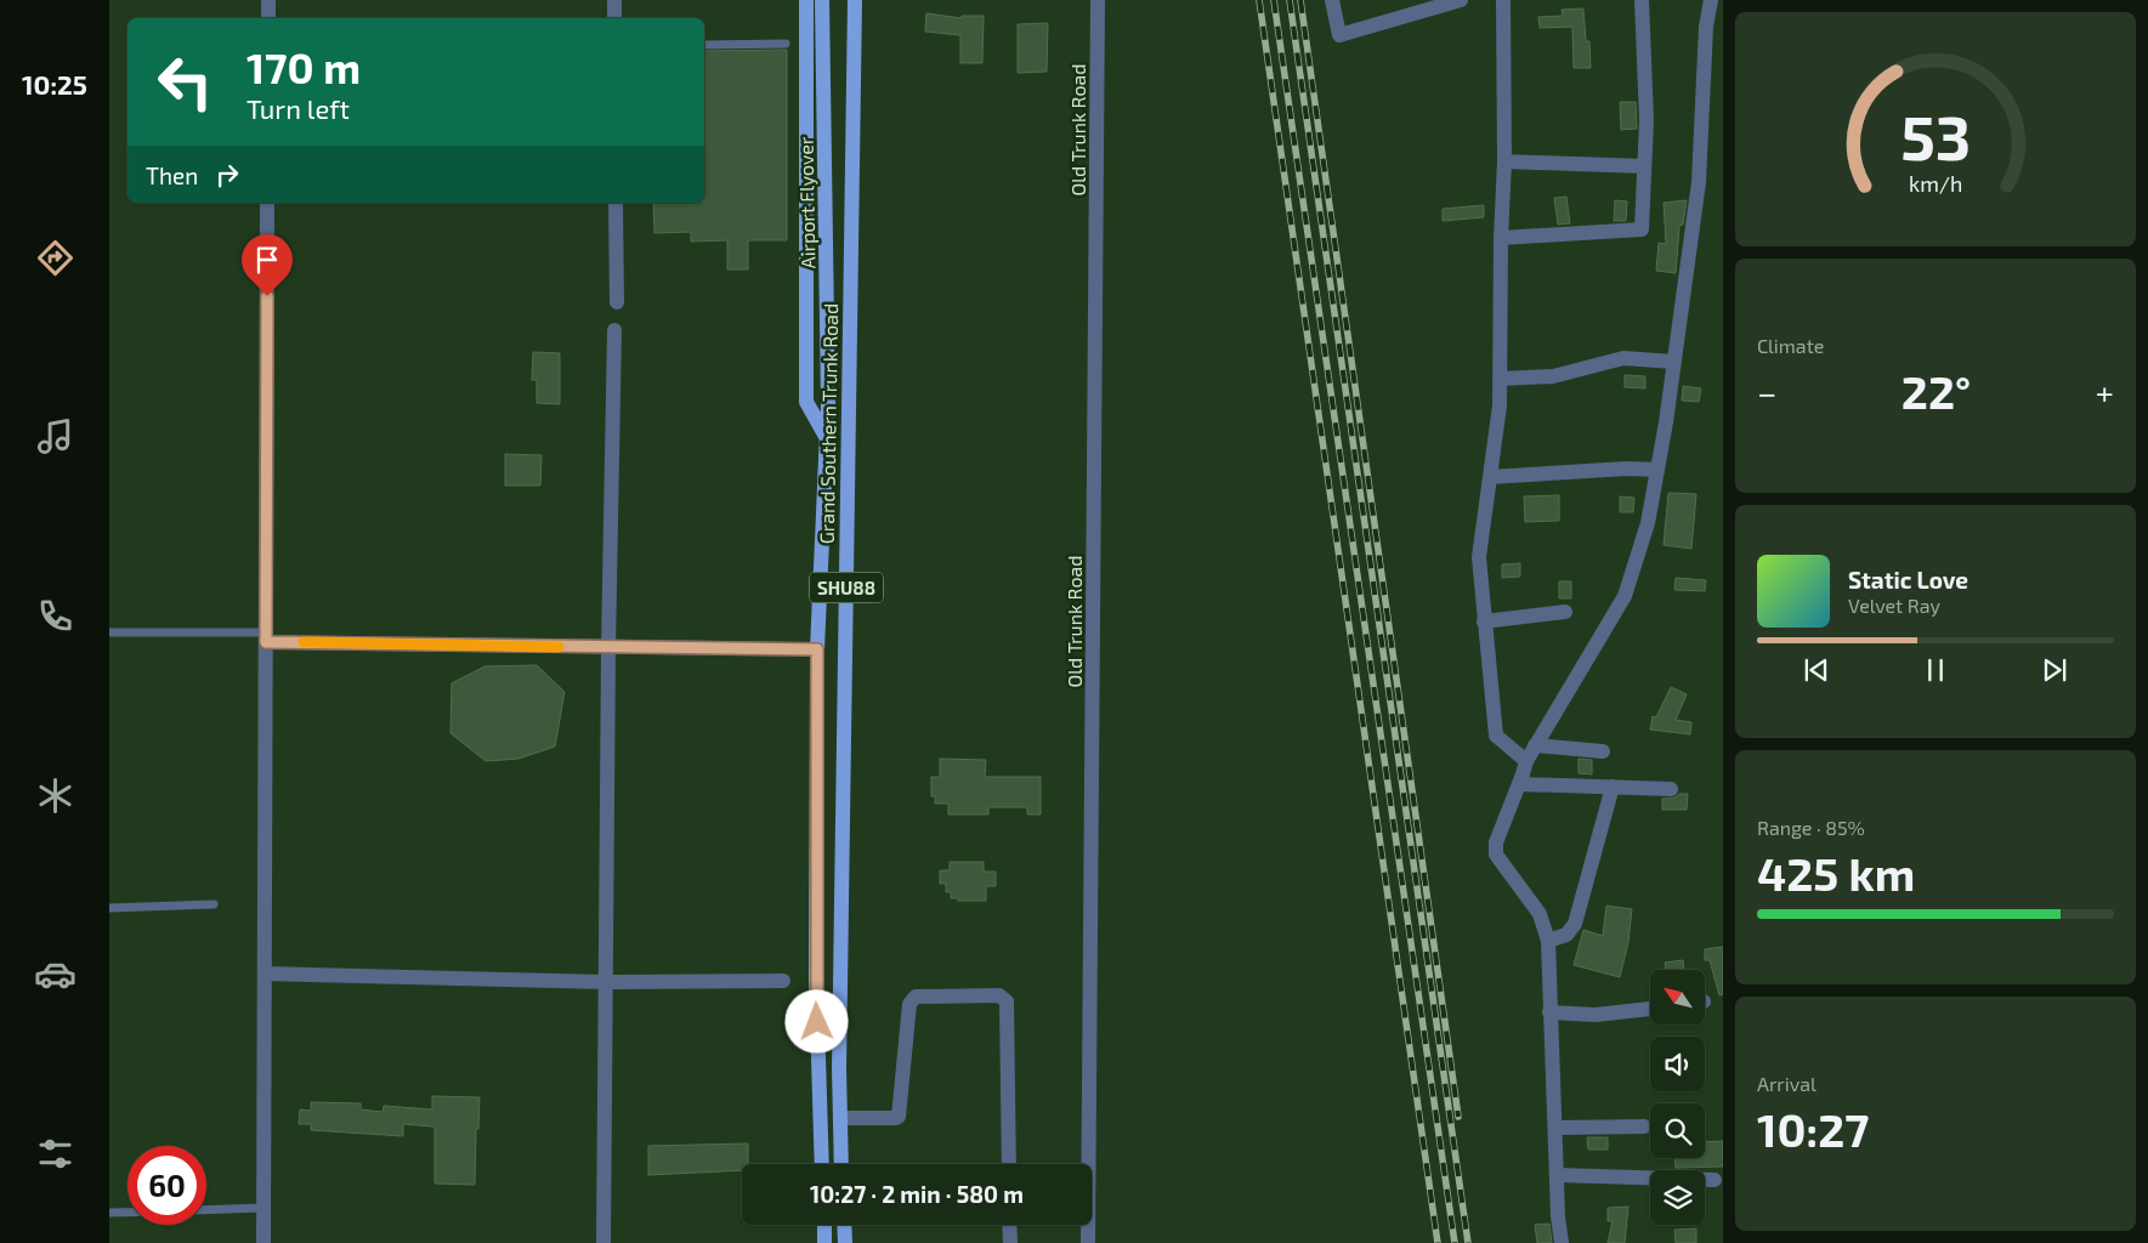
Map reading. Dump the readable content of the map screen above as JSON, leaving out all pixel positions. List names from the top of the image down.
{
  "streets": {
    "main road": ["Airport Flyover", "Grand Southern Trunk Road", "SHU88"],
    "street": ["Old Trunk Road"]
  },
  "crossings": [
    ["Airport Flyover", "Grand Southern Trunk Road"]
  ],
  "north": "top left",
  "page": {
    "tabs": "10:25",
    "turn": ["170 m", "Turn left"],
    "then": "Then",
    "tile": [
      "Climate",
      ["Range · 85%", "425 km"],
      ["Arrival", "10:27"]
    ],
    "heat": ["−", "22°", "+"],
    "song": ["Static Love", "Velvet Ray"],
    "limit": "60",
    "trip": "10:27 · 2 min · 580 m",
    "gauge": ["53", "km/h"]
  }
}
